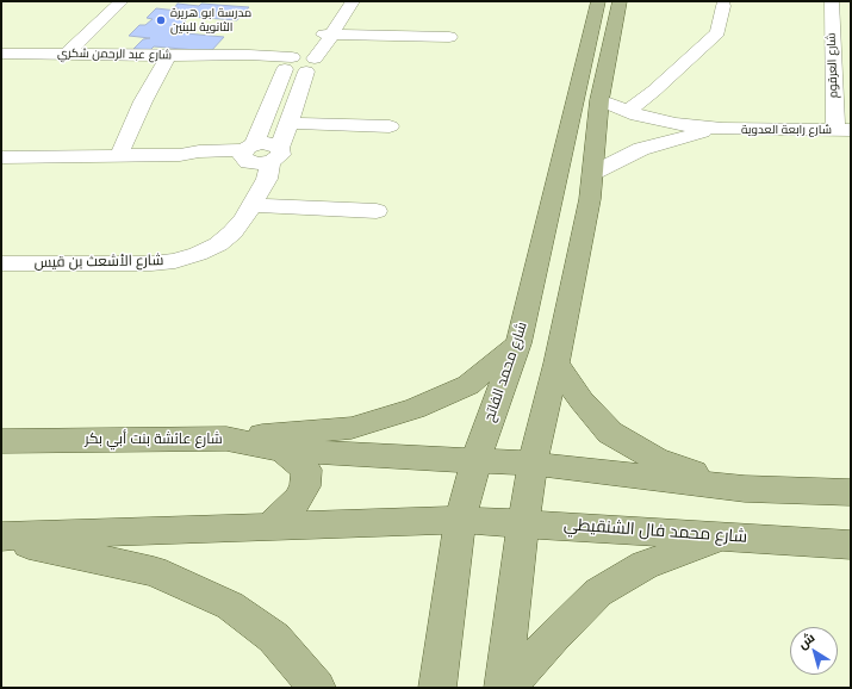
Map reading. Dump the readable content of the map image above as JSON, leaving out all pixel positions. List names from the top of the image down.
{
  "streets": {
    "main road": ["شارع محمد الفاتح", "شارع عائشة بنت أبي بكر", "شارع محمد فال الشنقيطي"],
    "street": [
      "شارع عبد الرحمن شكري",
      "شارع العرقوم",
      "شارع رابعة العدوية",
      "شارع الأشعث بن قيس"
    ]
  },
  "crossings": [
    ["شارع عبد الرحمن شكري", "شارع الأشعث بن قيس"],
    ["شارع العرقوم", "شارع رابعة العدوية"],
    ["شارع محمد الفاتح", "شارع عائشة بنت أبي بكر"],
    ["شارع محمد الفاتح", "شارع محمد فال الشنقيطي"]
  ],
  "places": ["مدرسة ابو هريرة الثانوية للبنين"],
  "north": "top left"
}
